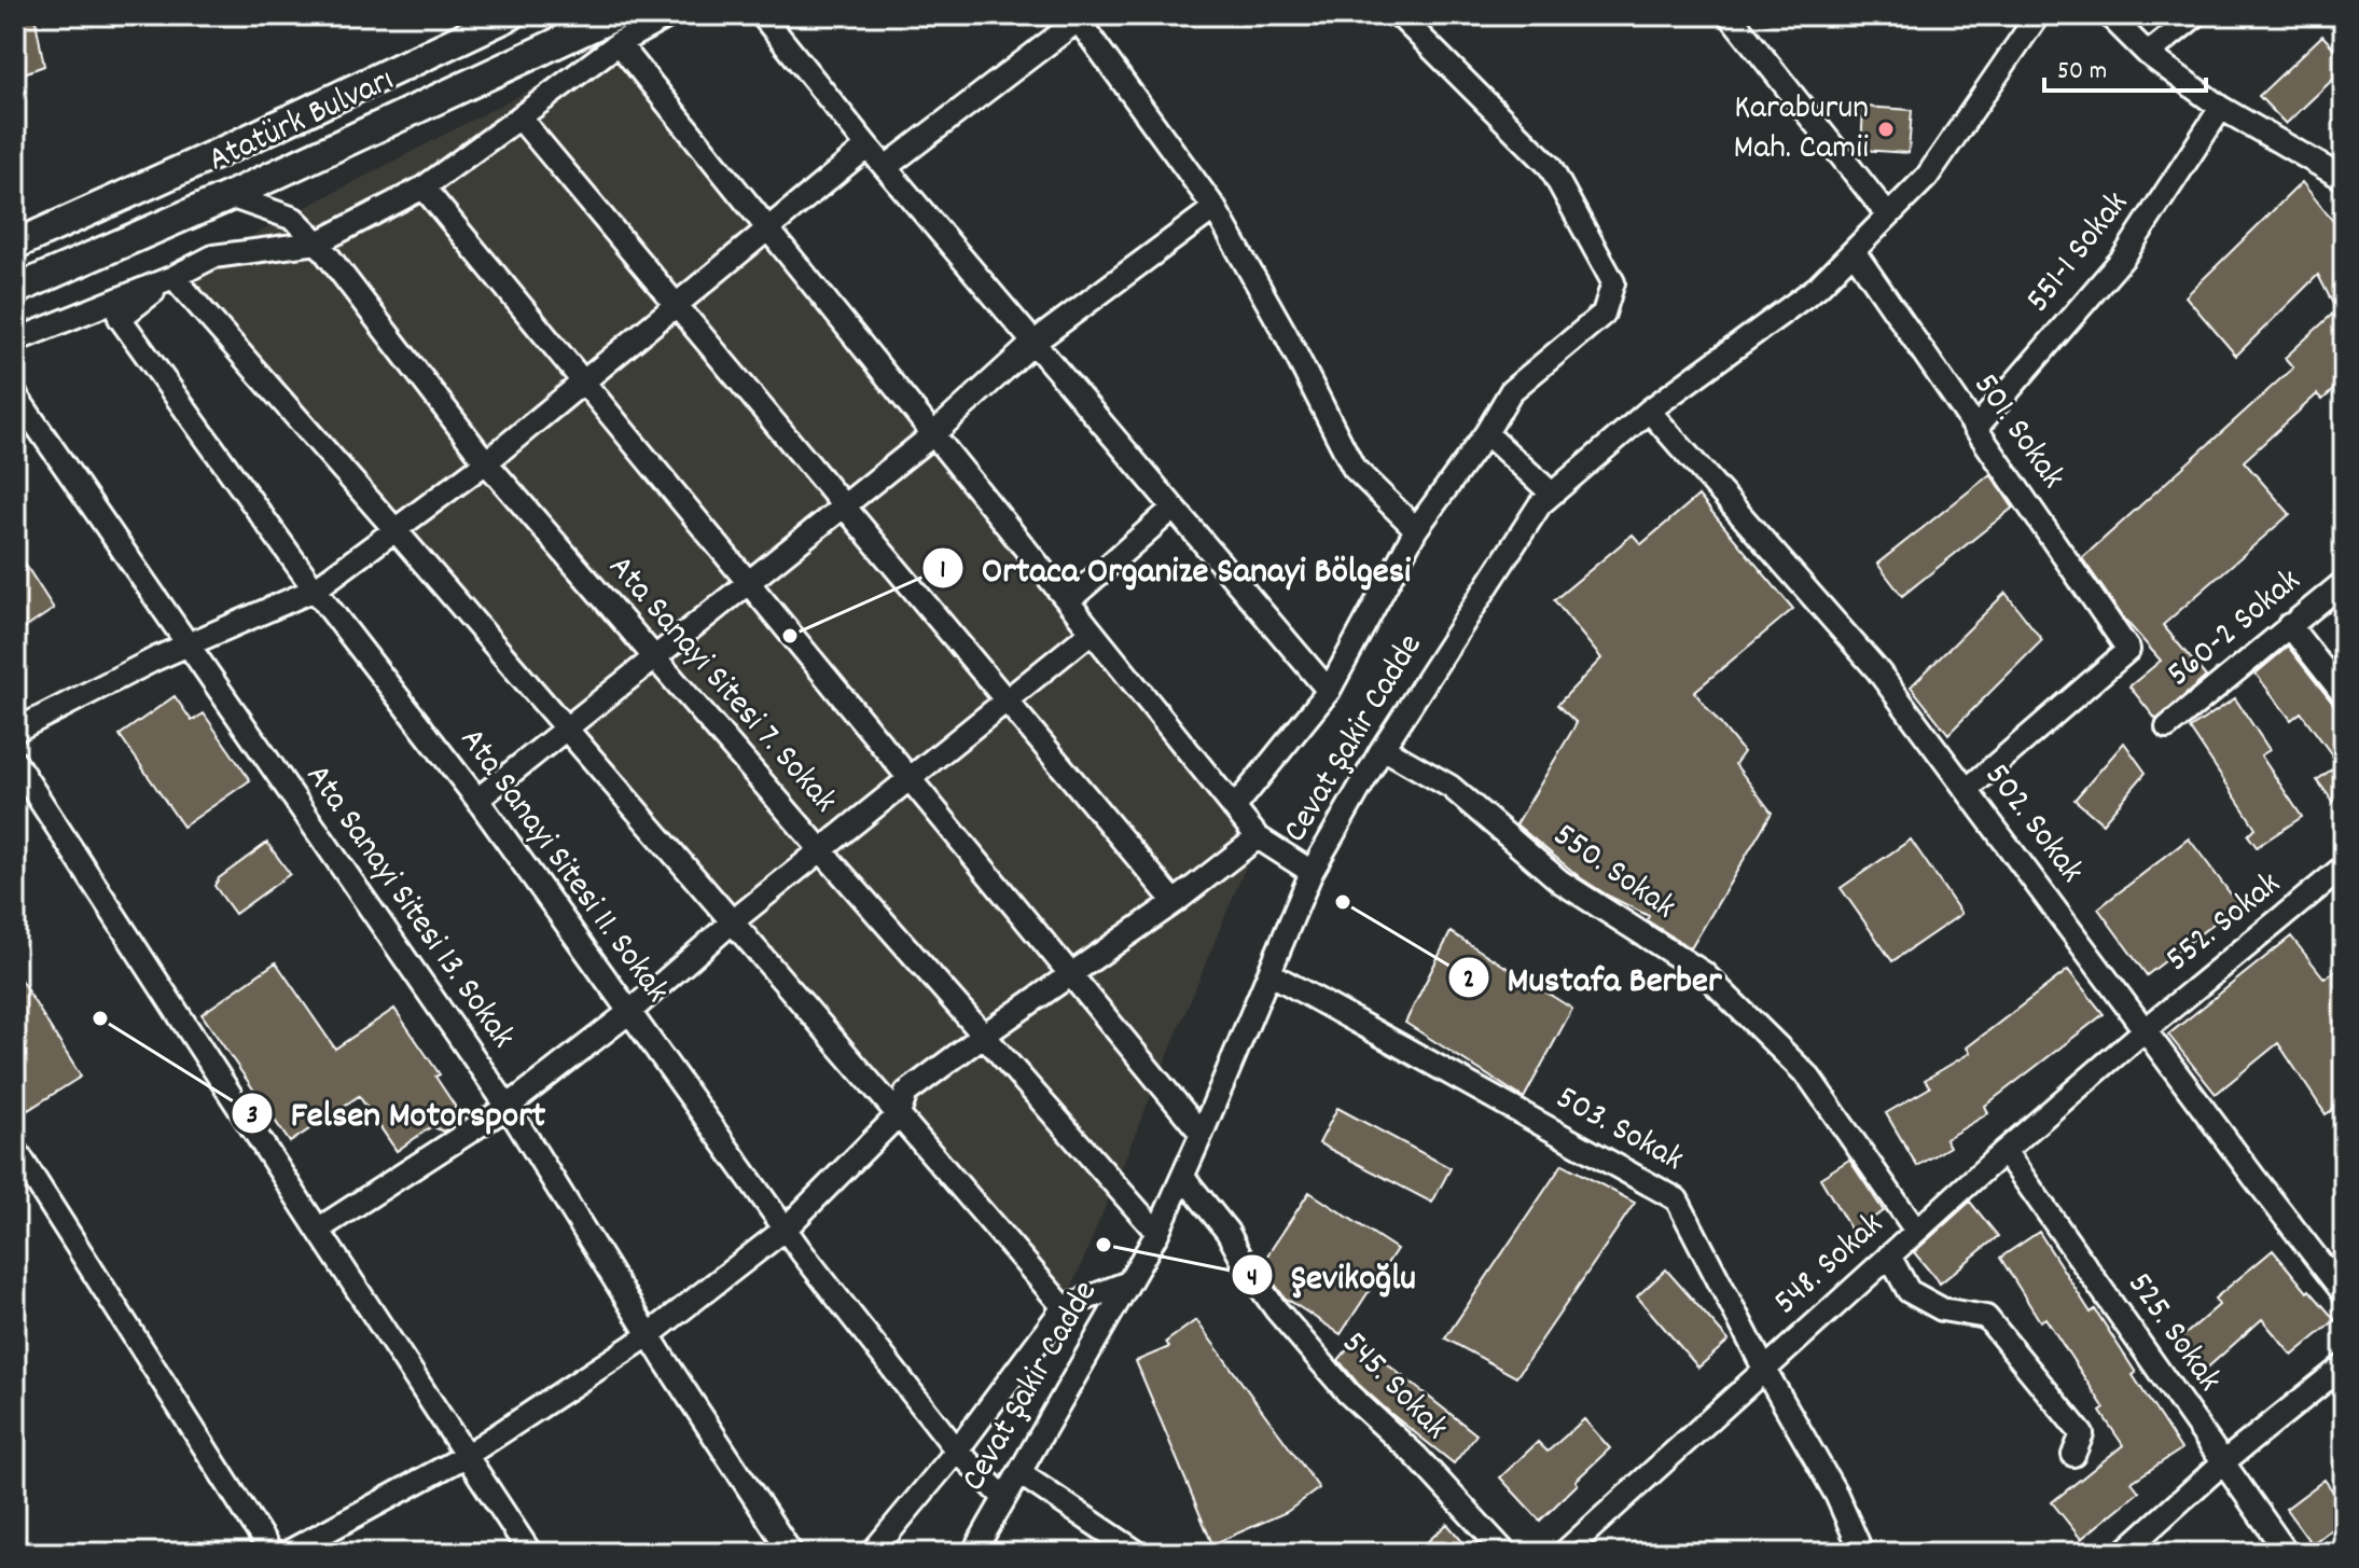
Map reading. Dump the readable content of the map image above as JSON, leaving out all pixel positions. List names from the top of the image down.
{
  "streets": {
    "main road": ["Atatürk Bulvarı"],
    "street": [
      "551-1 Sokak",
      "501. Sokak",
      "560-2 Sokak",
      "Ata Sanayi Sitesi 7. Sokak",
      "Cevat Şakir Cadde",
      "502. Sokak",
      "Ata Sanayi Sitesi 11. Sokak",
      "550. Sokak",
      "Ata Sanayi Sitesi 13. Sokak",
      "552. Sokak",
      "503. Sokak",
      "548. Sokak",
      "525. Sokak",
      "545. Sokak"
    ]
  },
  "crossings": [
    ["Atatürk Bulvarı", "Ata Sanayi Sitesi 7. Sokak"],
    ["551-1 Sokak", "501. Sokak"],
    ["501. Sokak", "Cevat Şakir Cadde"],
    ["501. Sokak", "502. Sokak"],
    ["Ata Sanayi Sitesi 7. Sokak", "Cevat Şakir Cadde"],
    ["Cevat Şakir Cadde", "502. Sokak"],
    ["Cevat Şakir Cadde", "Ata Sanayi Sitesi 11. Sokak"],
    ["Cevat Şakir Cadde", "550. Sokak"],
    ["Cevat Şakir Cadde", "503. Sokak"],
    ["Cevat Şakir Cadde", "545. Sokak"],
    ["502. Sokak", "552. Sokak"],
    ["502. Sokak", "548. Sokak"],
    ["550. Sokak", "548. Sokak"],
    ["552. Sokak", "548. Sokak"],
    ["503. Sokak", "548. Sokak"],
    ["548. Sokak", "525. Sokak"]
  ],
  "places": [
    "Karaburun Mah. Camii",
    "Ortaca Organize Sanayi Bölgesi",
    "Mustafa Berber",
    "Felsen Motorsport",
    "Şevikoğlu"
  ],
  "scale_bar": "50 m"
}
